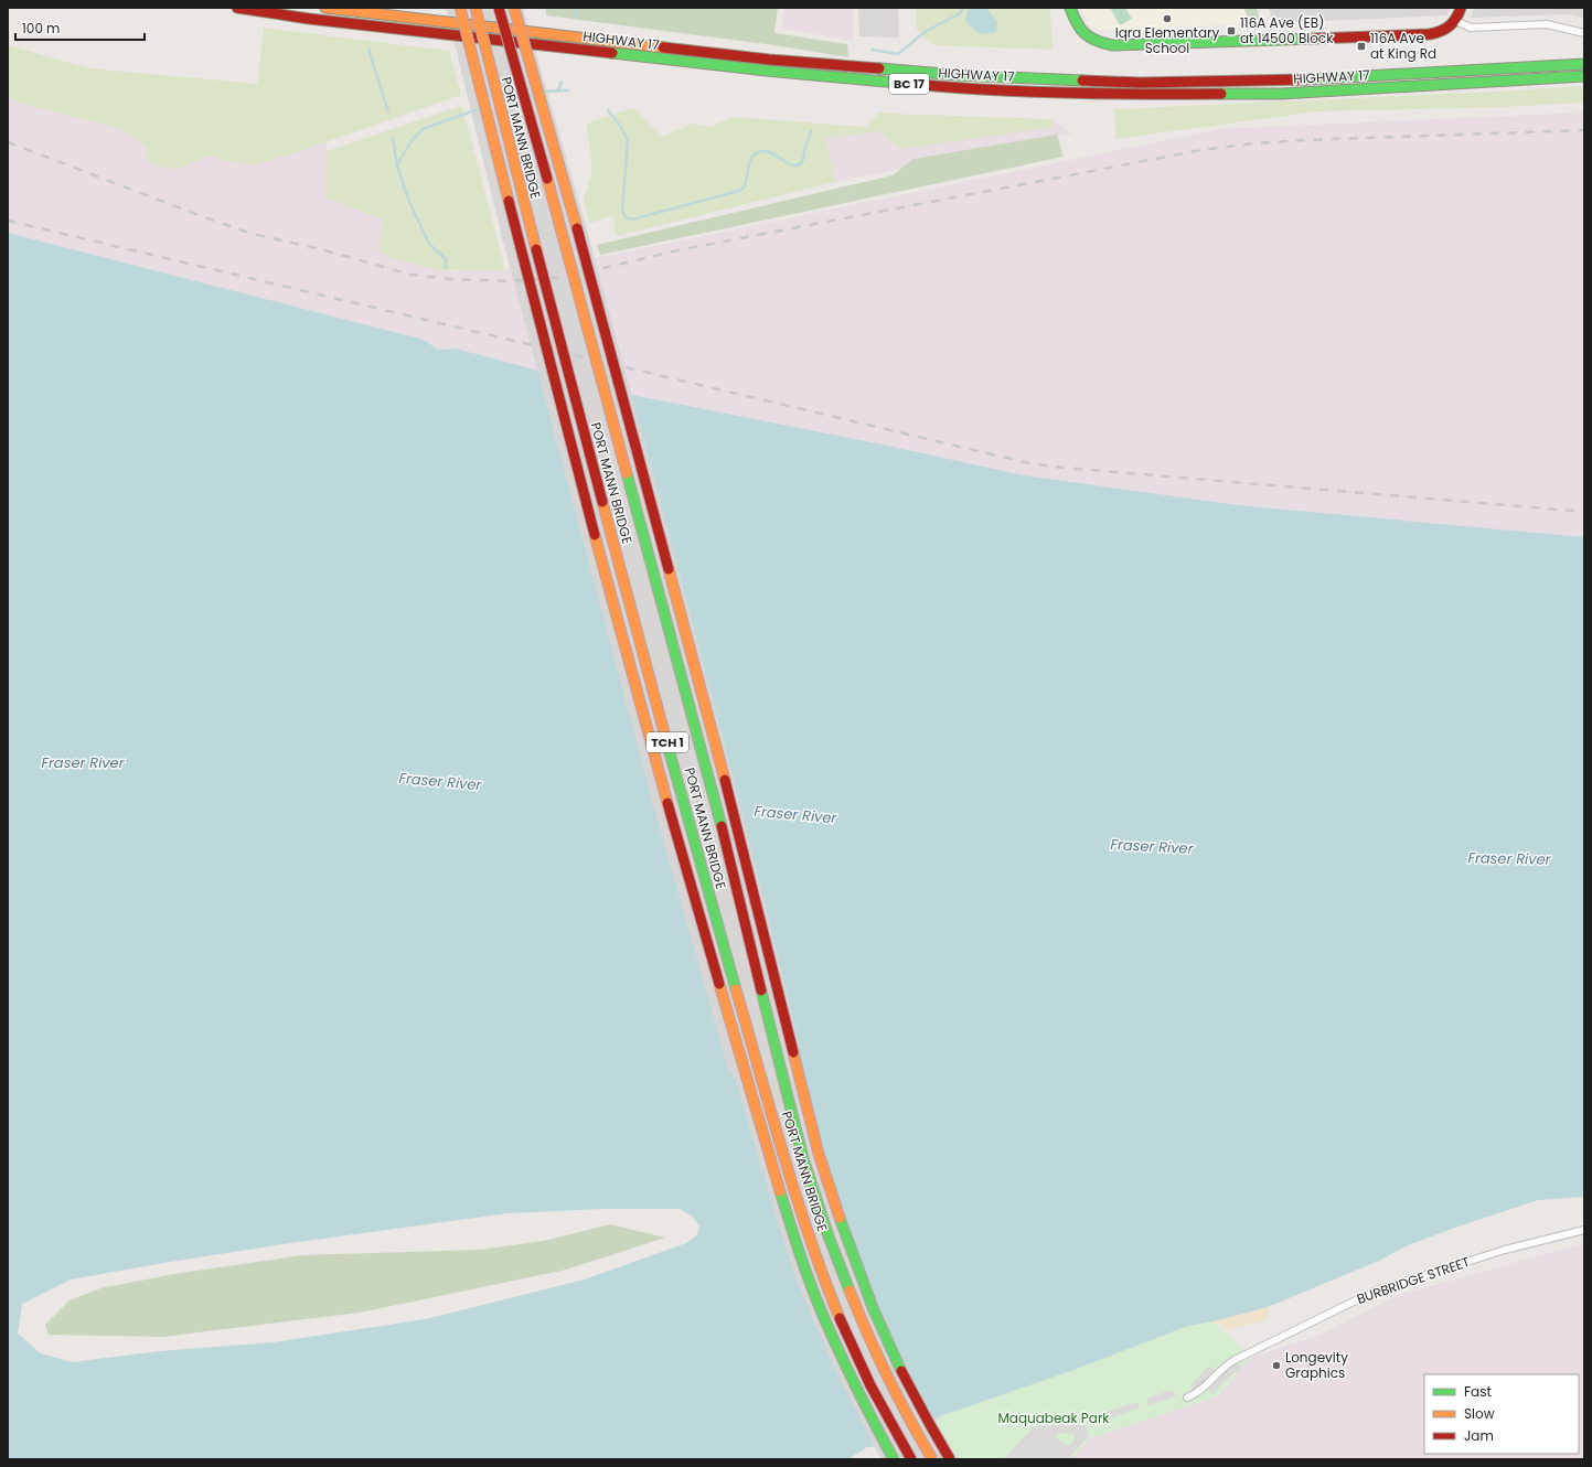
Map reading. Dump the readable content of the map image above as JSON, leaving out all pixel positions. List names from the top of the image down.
{
  "streets": {
    "main road": [
      "HIGHWAY 17",
      "BC 17",
      "PORT MANN BRIDGE",
      "TCH 1"
    ],
    "street": ["BURBRIDGE STREET"]
  },
  "water": ["Fraser River"],
  "parks": ["Maquabeak Park"],
  "places": {
    "other": ["Iqra Elementary School", "Longevity Graphics"],
    "transit": ["116A Ave (EB) at 14500 Block", "116A Ave at King Rd"]
  },
  "legend": ["Fast", "Slow", "Jam"],
  "scale_bar": "100 m"
}
